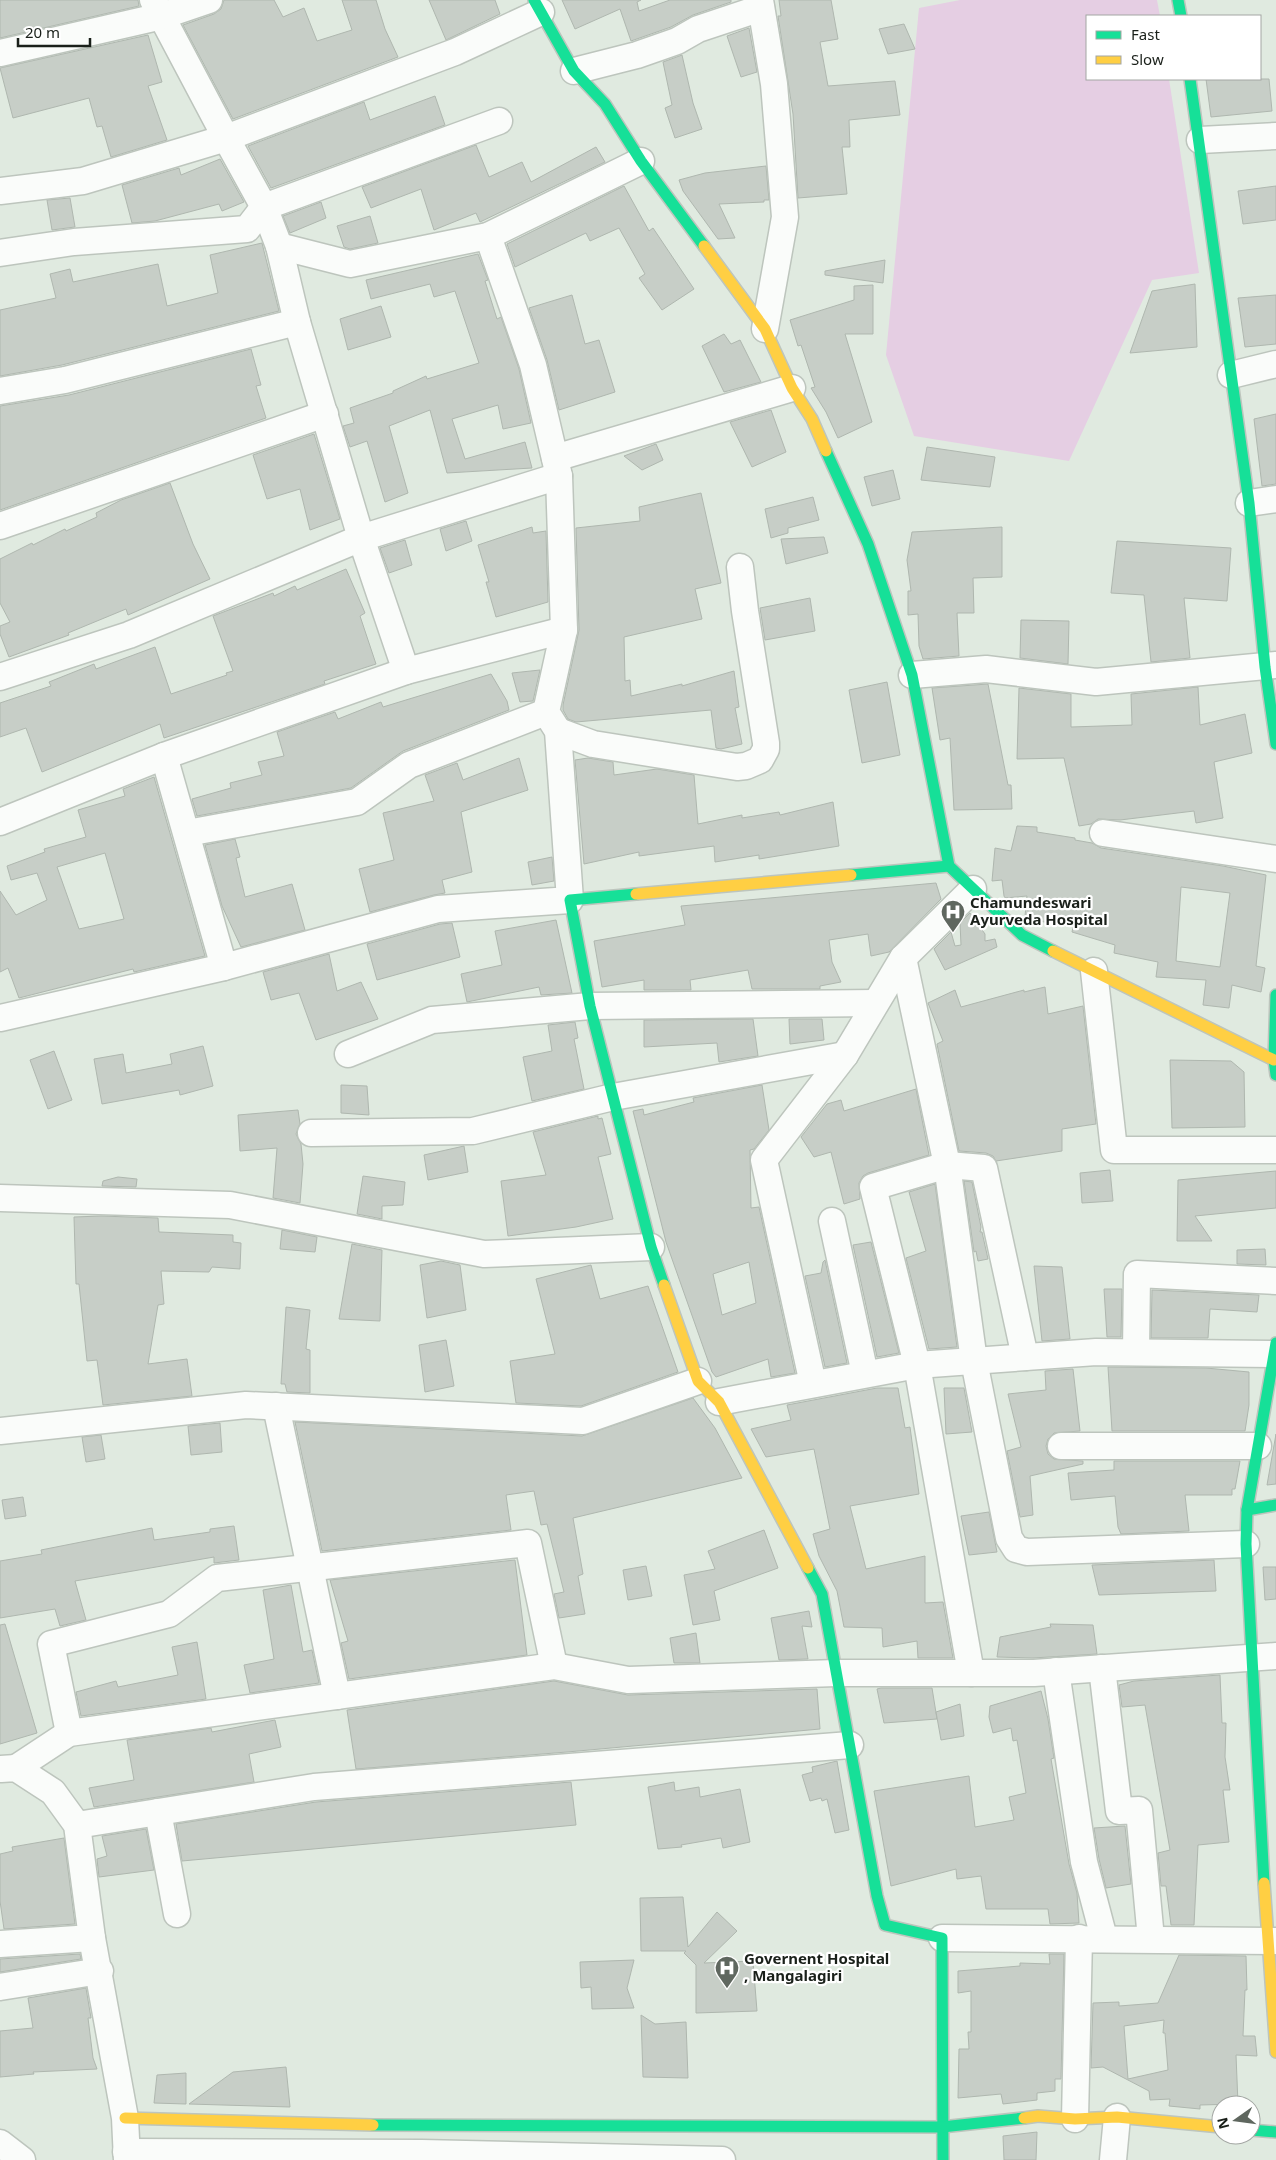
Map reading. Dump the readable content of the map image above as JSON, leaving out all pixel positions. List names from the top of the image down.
{
  "places": {
    "hospital": ["Chamundeswari Ayurveda Hospital", "Governent Hospital , Mangalagiri"]
  },
  "legend": ["Fast", "Slow"],
  "scale_bar": "20 m",
  "north": "left"
}
